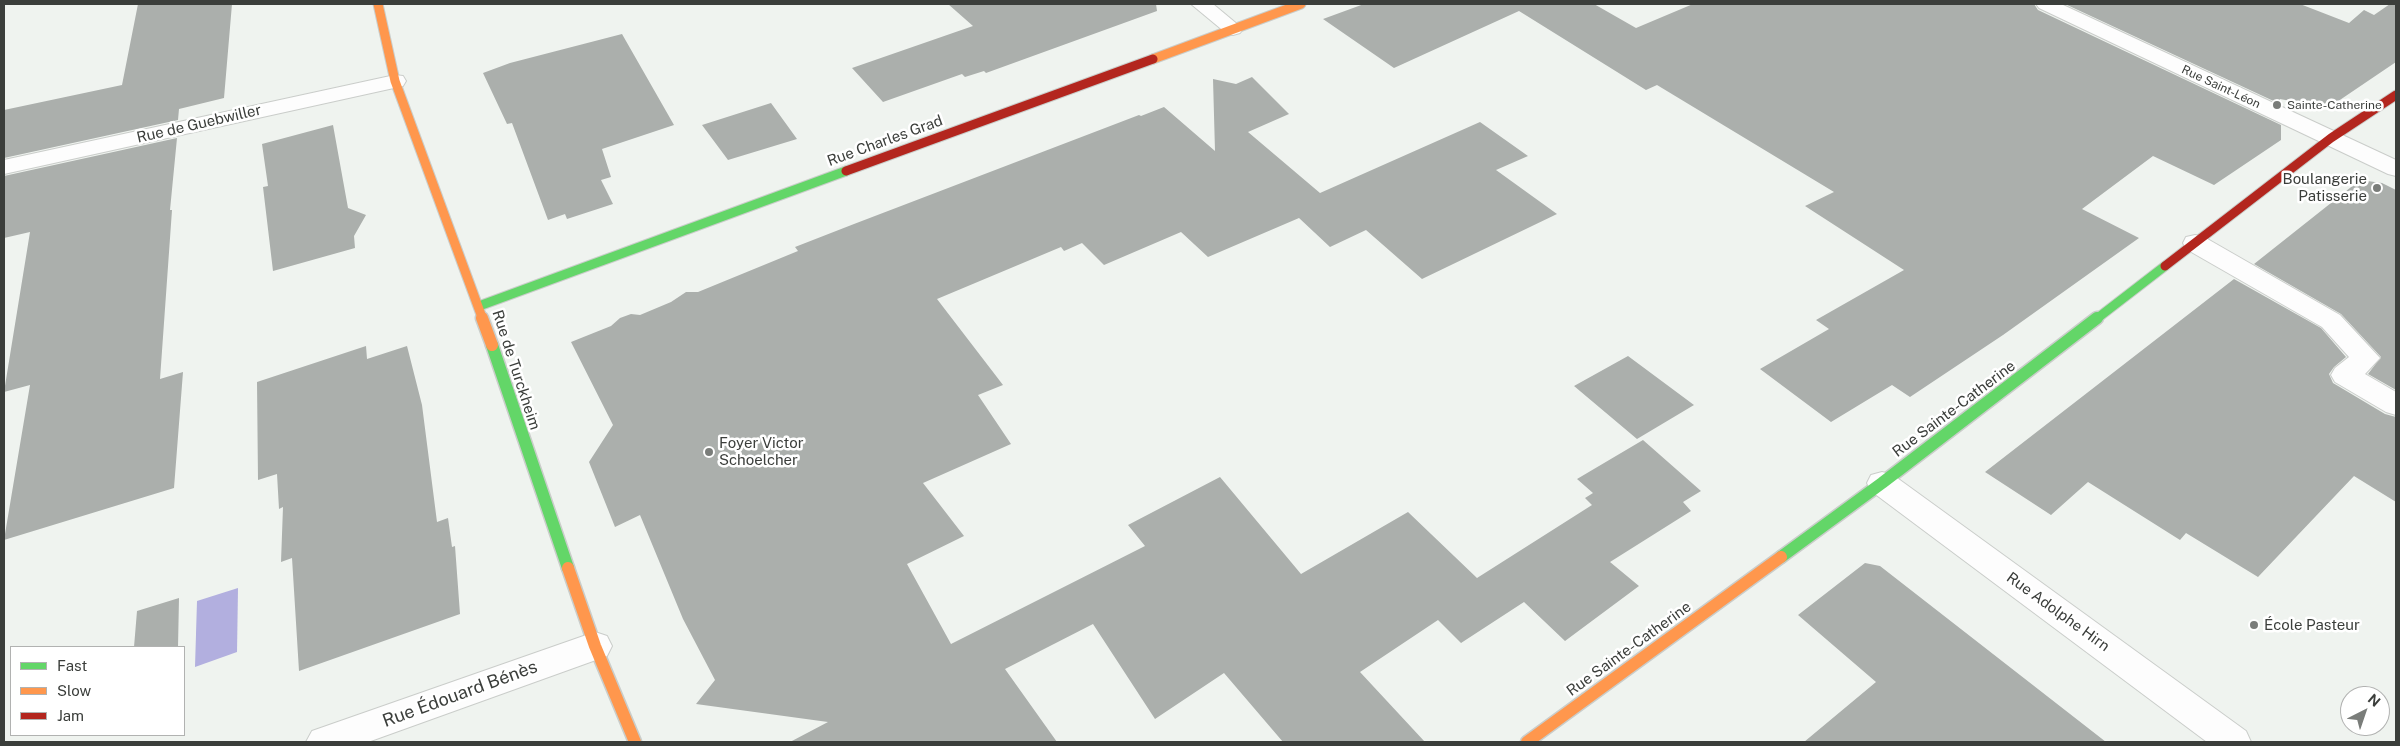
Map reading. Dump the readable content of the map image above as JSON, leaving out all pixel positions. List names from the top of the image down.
{
  "streets": {
    "street": [
      "Rue Saint-Léon",
      "Rue de Guebwiller",
      "Rue Charles Grad",
      "Rue de Turckheim",
      "Rue Sainte-Catherine",
      "Rue Adolphe Hirn",
      "Rue Édouard Bénès"
    ]
  },
  "crossings": [
    ["Rue Saint-Léon", "Rue Sainte-Catherine"],
    ["Rue de Guebwiller", "Rue de Turckheim"],
    ["Rue Charles Grad", "Rue de Turckheim"],
    ["Rue de Turckheim", "Rue Édouard Bénès"],
    ["Rue Sainte-Catherine", "Rue Adolphe Hirn"]
  ],
  "places": [
    "Sainte-Catherine",
    "Boulangerie Patisserie",
    "Foyer Victor Schoelcher",
    "École Pasteur"
  ],
  "legend": ["Fast", "Slow", "Jam"],
  "north": "top right"
}
